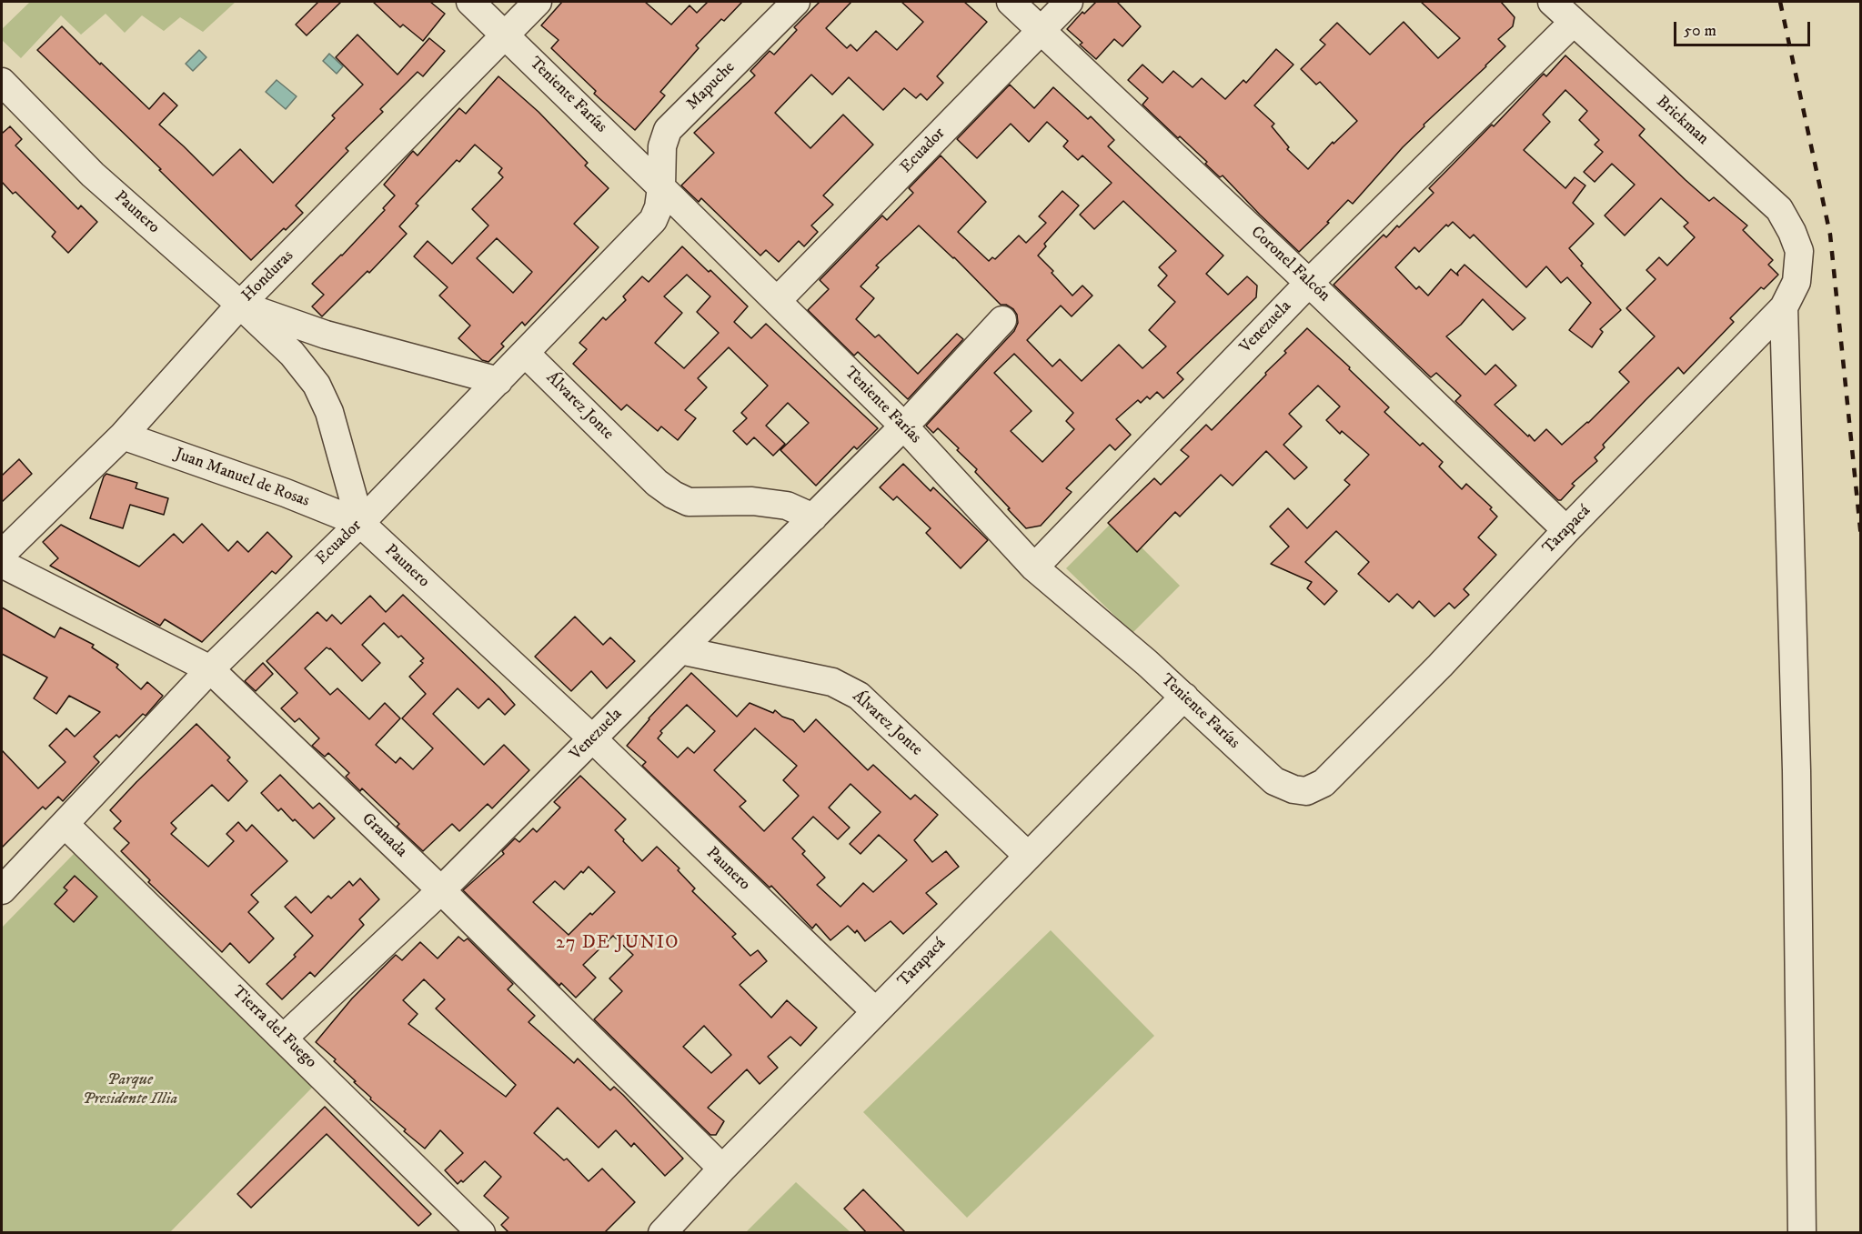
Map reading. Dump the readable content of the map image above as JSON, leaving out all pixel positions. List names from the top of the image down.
{
  "streets": {
    "street": [
      "Mapuche",
      "Teniente Farías",
      "Brickman",
      "Ecuador",
      "Paunero",
      "Coronel Falcón",
      "Honduras",
      "Venezuela",
      "Álvarez Jonte",
      "Juan Manuel de Rosas",
      "Tarapacá",
      "Granada",
      "Tierra del Fuego"
    ]
  },
  "crossings": [
    ["Mapuche", "Teniente Farías"],
    ["Mapuche", "Ecuador"],
    ["Teniente Farías", "Ecuador"],
    ["Teniente Farías", "Honduras"],
    ["Teniente Farías", "Venezuela"],
    ["Teniente Farías", "Tarapacá"],
    ["Brickman", "Venezuela"],
    ["Brickman", "Tarapacá"],
    ["Ecuador", "Paunero"],
    ["Ecuador", "Coronel Falcón"],
    ["Ecuador", "Álvarez Jonte"],
    ["Ecuador", "Juan Manuel de Rosas"],
    ["Ecuador", "Granada"],
    ["Ecuador", "Tierra del Fuego"],
    ["Paunero", "Honduras"],
    ["Paunero", "Venezuela"],
    ["Paunero", "Juan Manuel de Rosas"],
    ["Paunero", "Tarapacá"],
    ["Coronel Falcón", "Venezuela"],
    ["Coronel Falcón", "Tarapacá"],
    ["Honduras", "Juan Manuel de Rosas"],
    ["Venezuela", "Álvarez Jonte"],
    ["Venezuela", "Granada"],
    ["Venezuela", "Tierra del Fuego"],
    ["Álvarez Jonte", "Tarapacá"],
    ["Tarapacá", "Granada"]
  ],
  "districts": ["27 DE JUNIO"],
  "parks": ["Parque Presidente Illia"],
  "scale_bar": "50 m"
}
